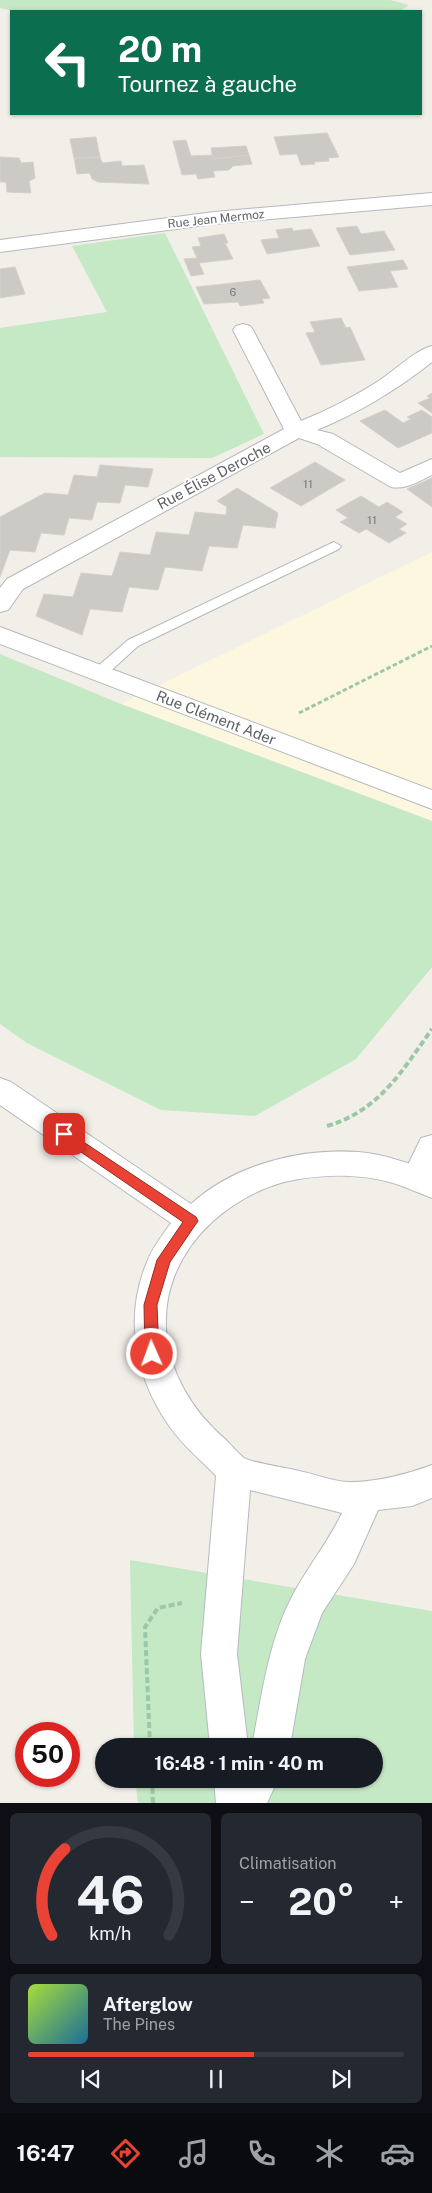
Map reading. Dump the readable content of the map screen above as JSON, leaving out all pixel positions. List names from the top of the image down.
{
  "streets": {
    "street": ["Rue Jean Mermoz", "Rue Élise Deroche", "Rue Clément Ader"]
  },
  "house_numbers": ["6", "11", "11"],
  "page": {
    "turn": ["20 m", "Tournez à gauche"],
    "limit": "50",
    "trip": "16:48 · 1 min · 40 m",
    "tile": "Climatisation",
    "heat": ["−", "20°", "+"],
    "song": ["Afterglow", "The Pines"],
    "tabs": "16:47",
    "gauge": ["46", "km/h"]
  }
}
